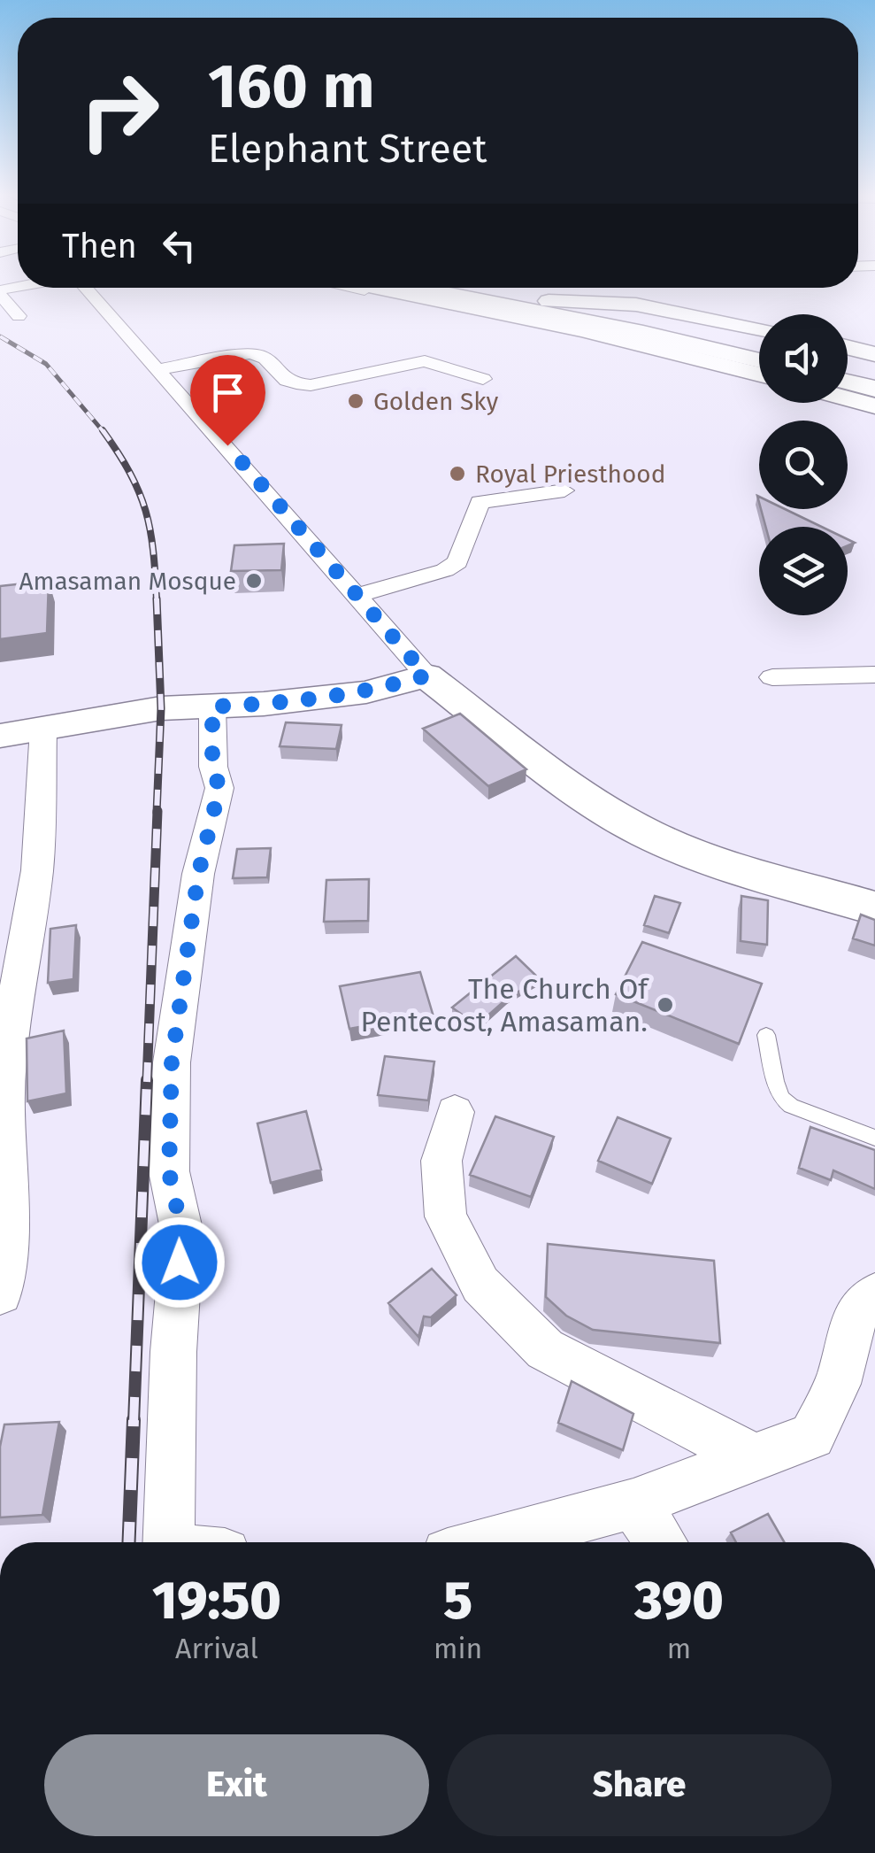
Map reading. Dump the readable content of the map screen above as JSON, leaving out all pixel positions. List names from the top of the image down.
{
  "places": [
    "Golden Sky",
    "Royal Priesthood",
    "Amasaman Mosque",
    "The Church Of Pentecost, Amasaman."
  ],
  "page": {
    "turn": ["160 m", "Elephant Street"],
    "then": "Then",
    "eta": [
      "19:50",
      "Arrival",
      "5",
      "min",
      "390",
      "m"
    ],
    "buttons": ["Exit", "Share"]
  }
}
